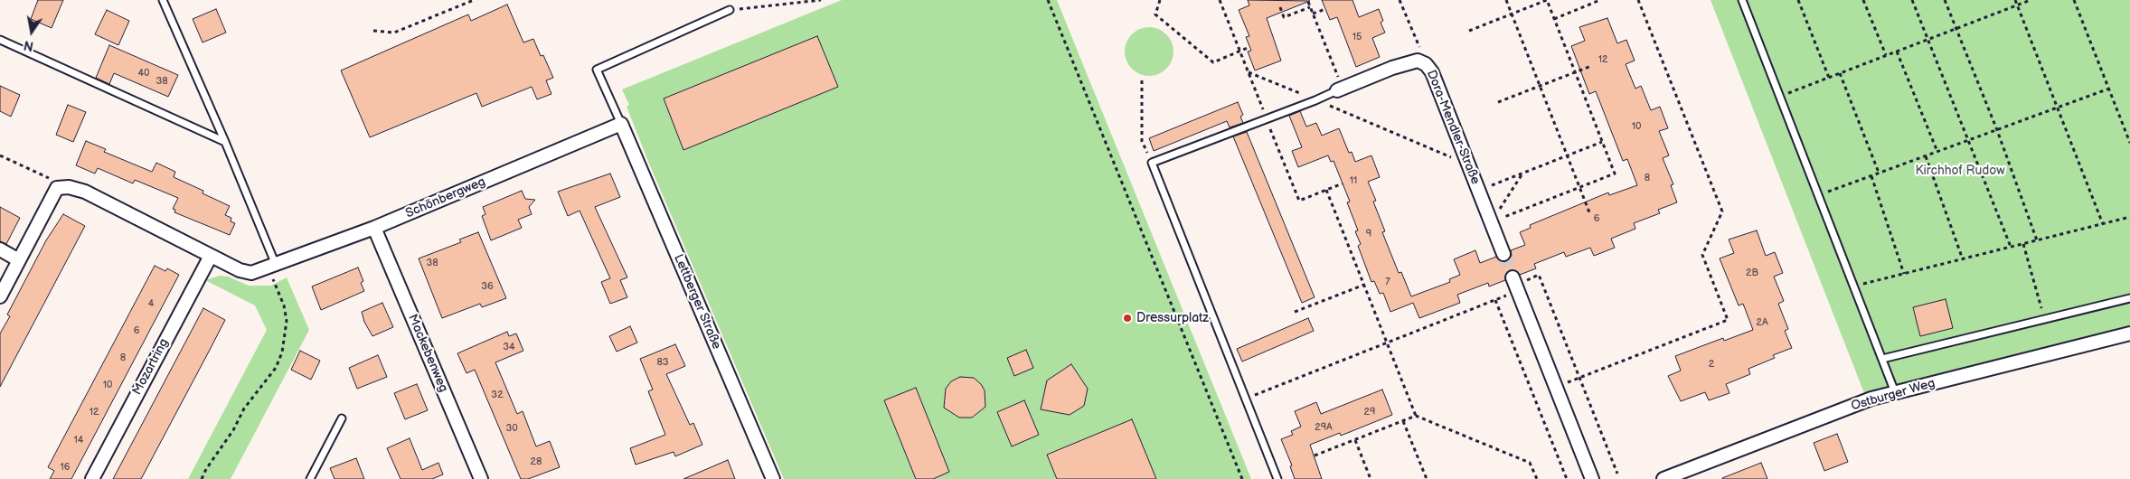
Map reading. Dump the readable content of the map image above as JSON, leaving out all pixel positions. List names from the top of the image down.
{
  "streets": {
    "street": [
      "Dora-Mendler-Straße",
      "Schönbergweg",
      "Lettberger Straße",
      "Mackebenweg",
      "Mozartring",
      "Ostburger Weg"
    ]
  },
  "crossings": [
    ["Schönbergweg", "Lettberger Straße"],
    ["Schönbergweg", "Mackebenweg"]
  ],
  "parks": ["Kirchhof Rudow"],
  "places": ["Dressurplatz"],
  "house_numbers": [
    "15",
    "12",
    "40",
    "38",
    "10",
    "8",
    "11",
    "6",
    "9",
    "38",
    "2B",
    "7",
    "36",
    "4",
    "2A",
    "6",
    "34",
    "8",
    "83",
    "2",
    "10",
    "32",
    "12",
    "29",
    "29A",
    "30",
    "14",
    "28",
    "16"
  ],
  "north": "bottom"
}
